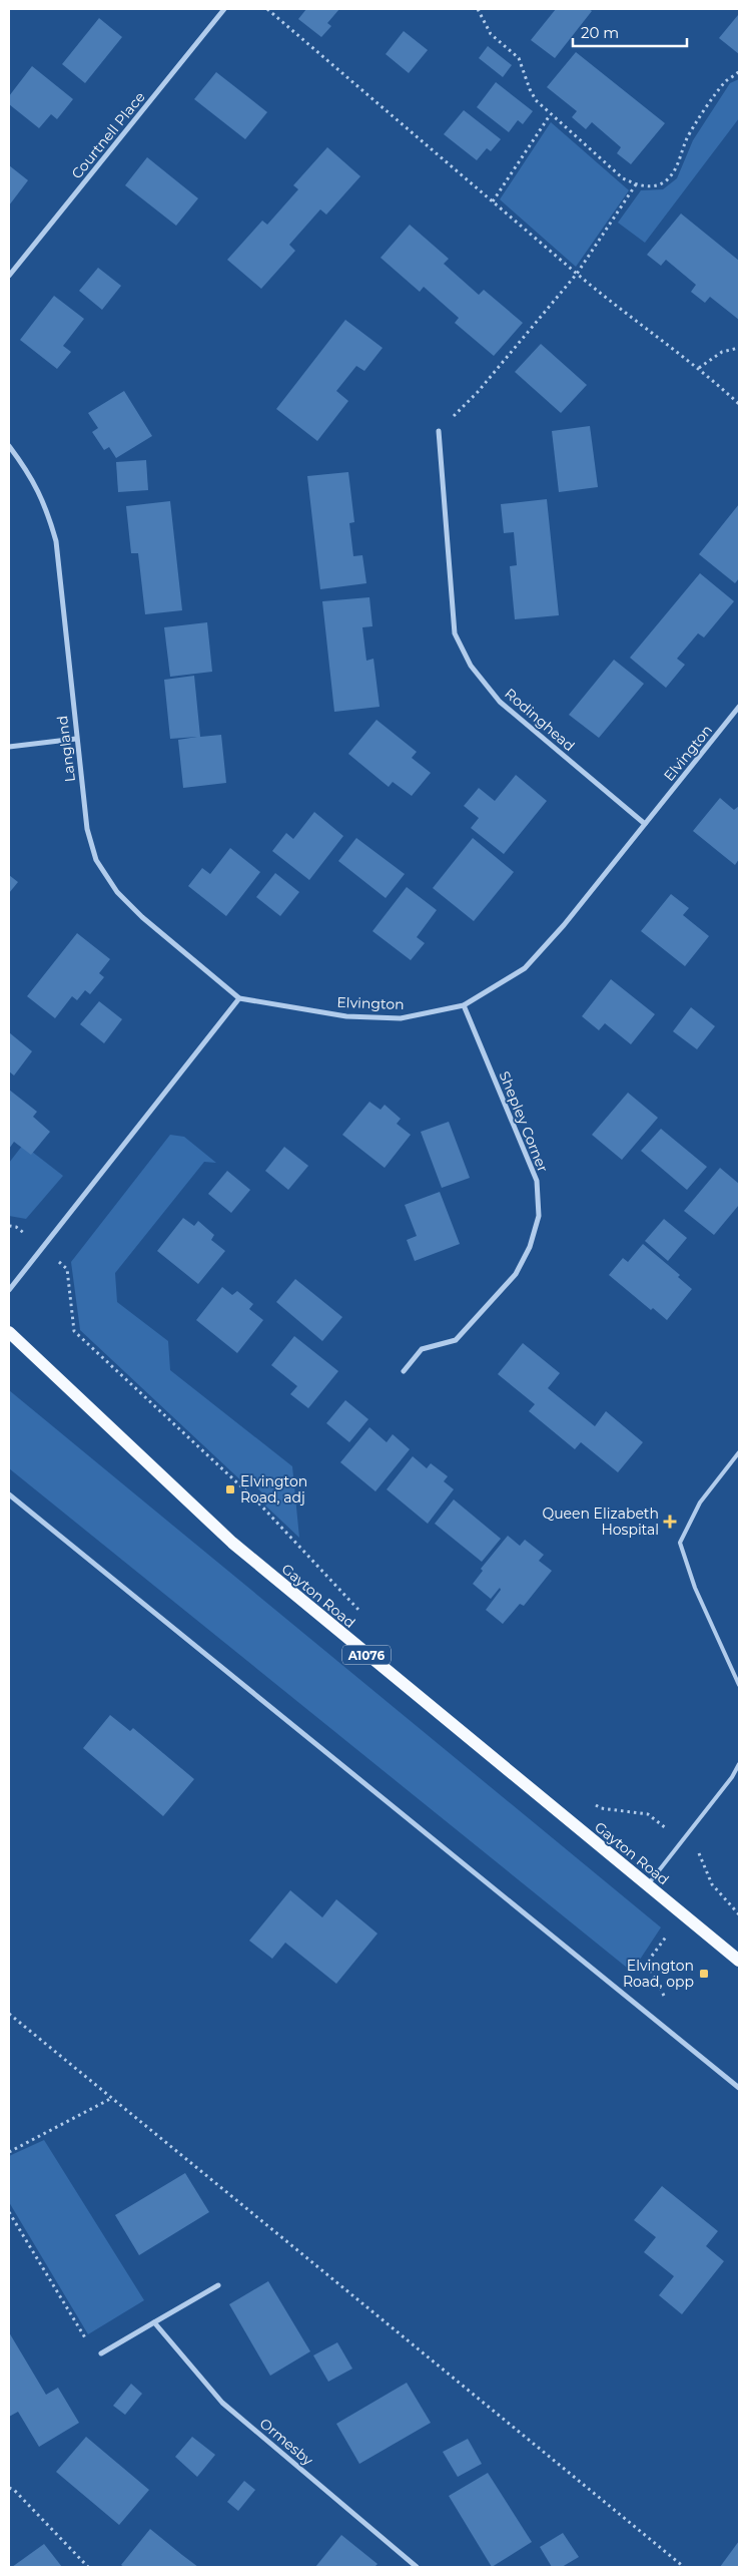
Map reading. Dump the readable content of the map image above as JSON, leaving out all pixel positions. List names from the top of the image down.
{
  "streets": {
    "main road": ["Gayton Road", "A1076"],
    "street": [
      "Courtnell Place",
      "Rodinghead",
      "Langland",
      "Elvington",
      "Shepley Corner",
      "Ormesby"
    ]
  },
  "crossings": [
    ["Rodinghead", "Elvington"],
    ["Langland", "Elvington"],
    ["Elvington", "Shepley Corner"]
  ],
  "places": {
    "transit": ["Elvington Road, adj", "Elvington Road, opp"],
    "health": ["Queen Elizabeth Hospital"]
  },
  "scale_bar": "20 m"
}
